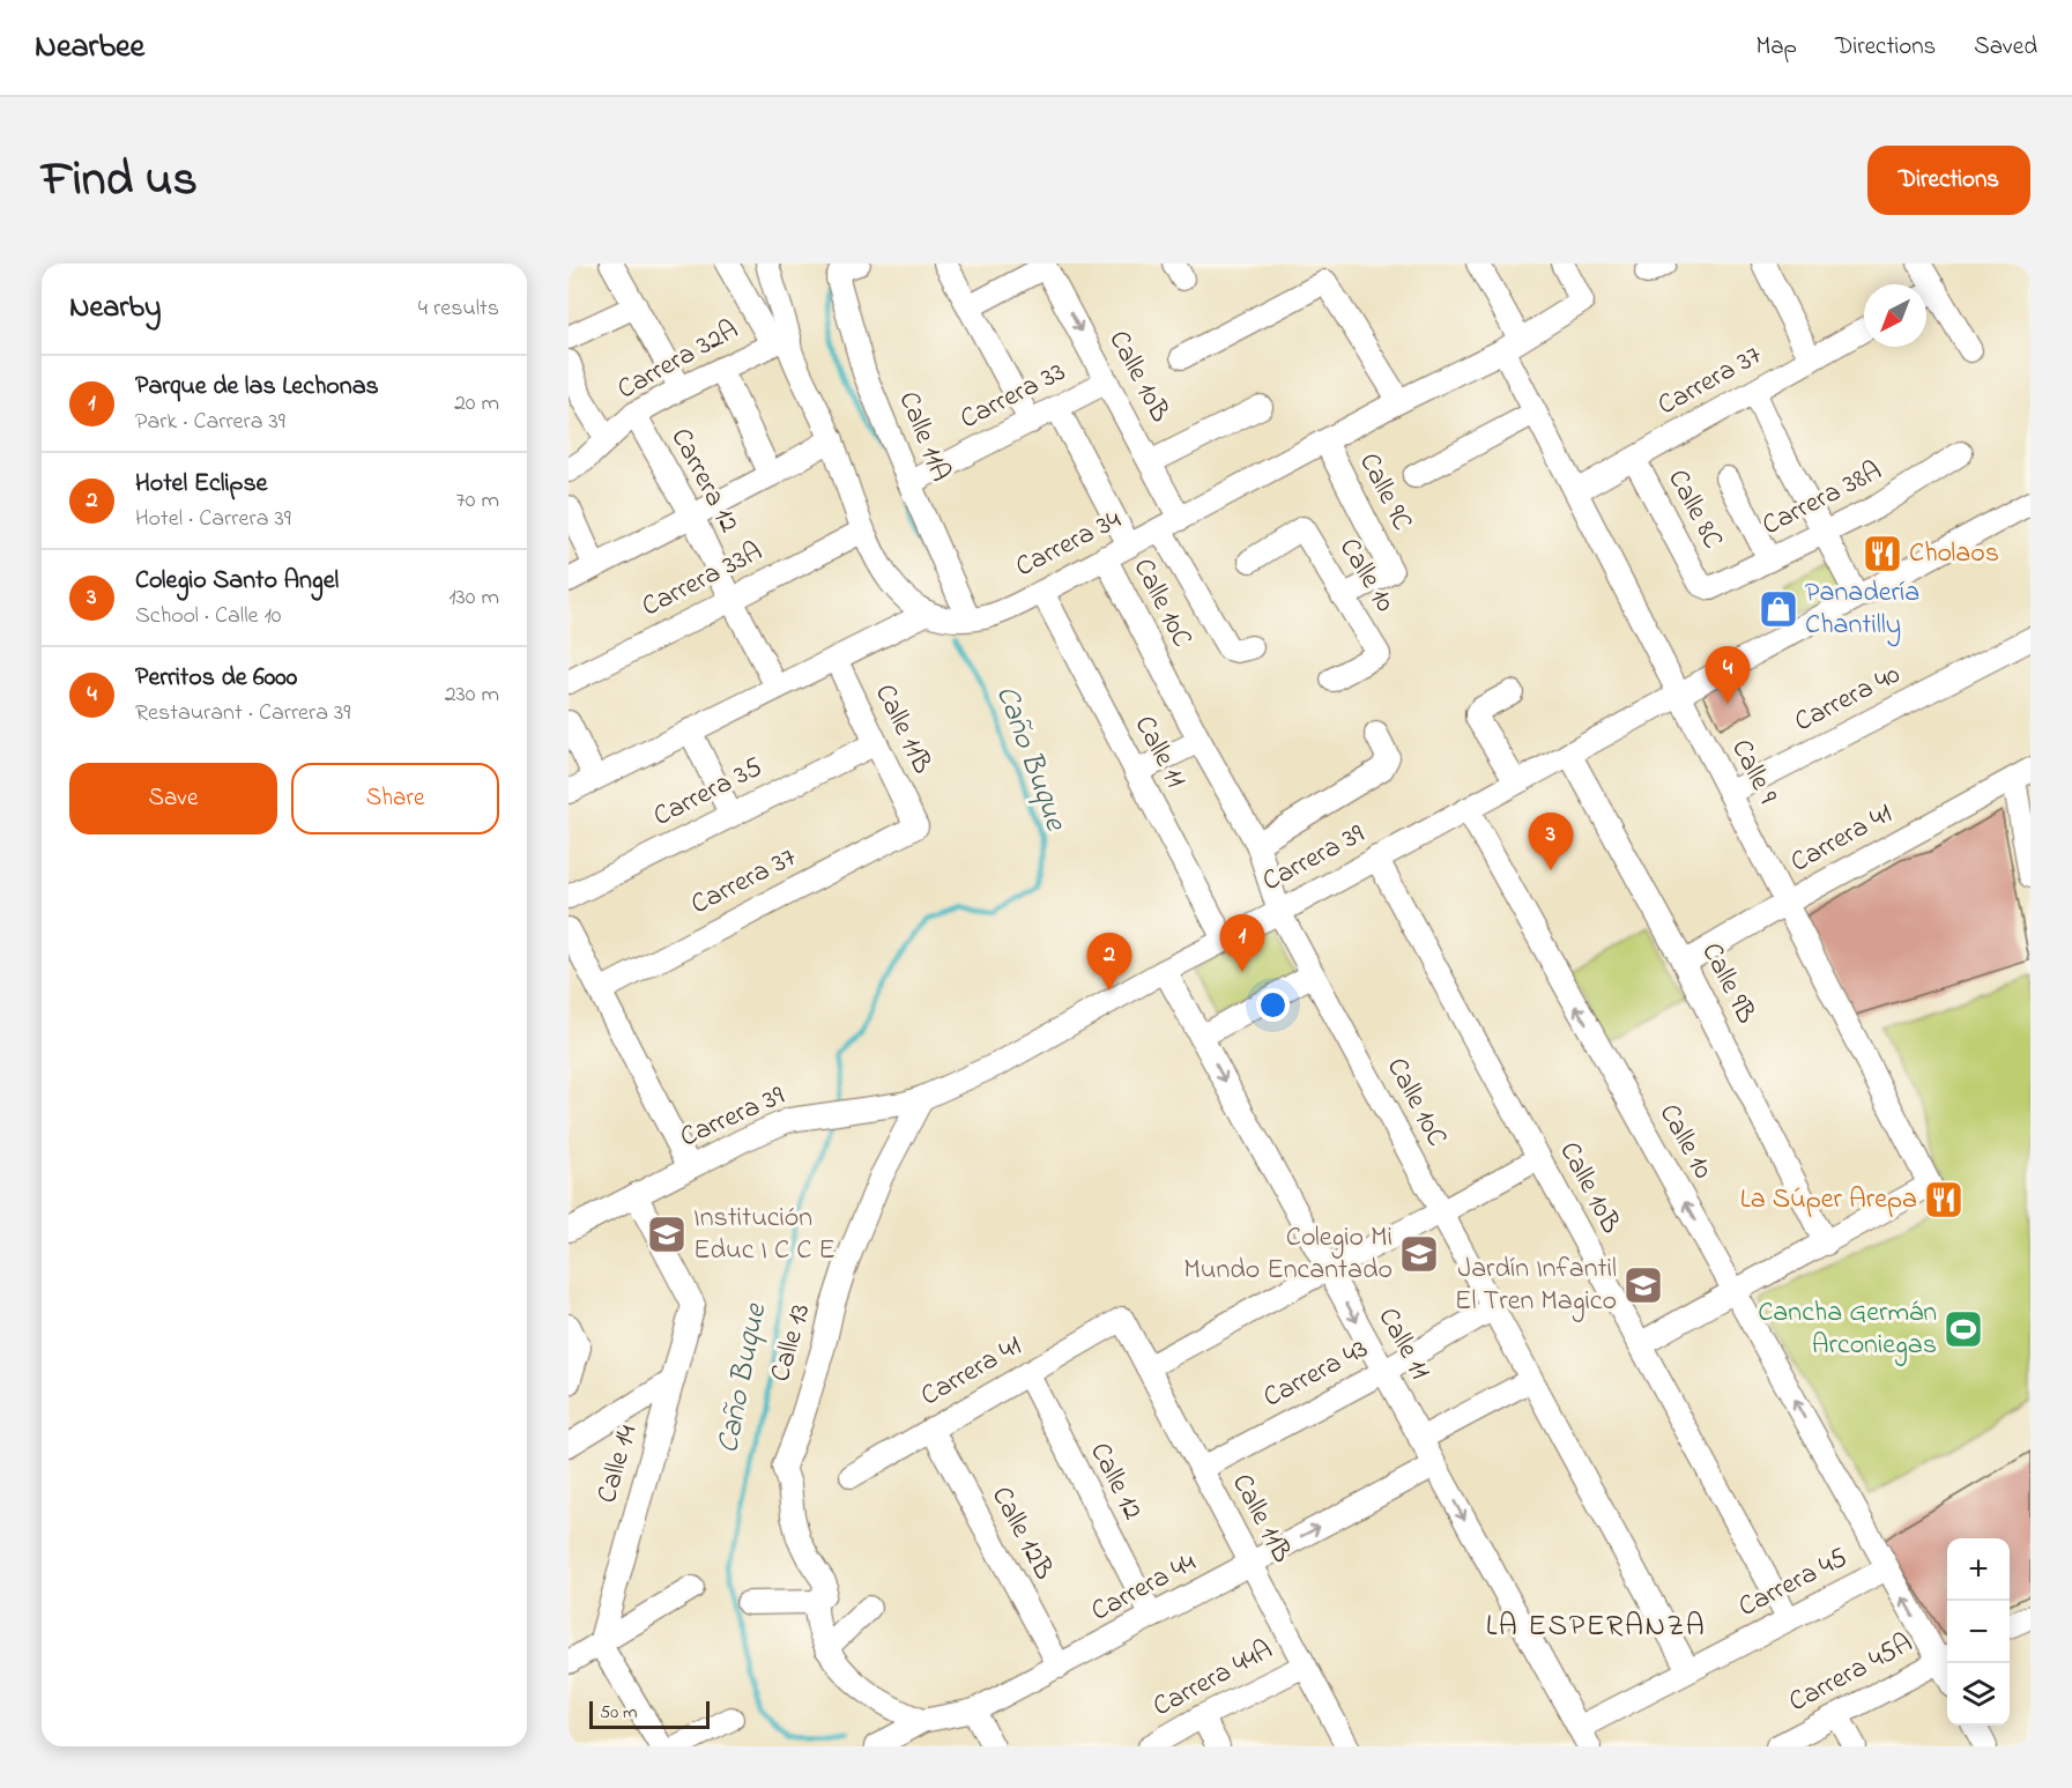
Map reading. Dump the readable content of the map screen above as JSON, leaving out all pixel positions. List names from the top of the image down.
{
  "streets": {
    "street": [
      "Carrera 32A",
      "Calle 10B",
      "Carrera 37",
      "Carrera 33",
      "Calle 11A",
      "Carrera 12",
      "Calle 9C",
      "Carrera 38A",
      "Calle 8C",
      "Carrera 34",
      "Calle 10",
      "Carrera 33A",
      "Calle 10C",
      "Carrera 40",
      "Calle 11B",
      "Calle 11",
      "Calle 9",
      "Carrera 35",
      "Carrera 41",
      "Carrera 39",
      "Calle 9B",
      "Calle 13",
      "Carrera 43",
      "Calle 14",
      "Calle 12",
      "Calle 12B",
      "Carrera 45",
      "Carrera 44",
      "Carrera 45A",
      "Carrera 44A"
    ]
  },
  "crossings": [
    ["Carrera 32A", "Carrera 12"],
    ["Calle 10B", "Carrera 33"],
    ["Calle 10B", "Carrera 34"],
    ["Calle 10B", "Carrera 39"],
    ["Calle 10B", "Carrera 45"],
    ["Carrera 37", "Calle 8C"],
    ["Carrera 37", "Calle 11B"],
    ["Carrera 37", "Calle 9"],
    ["Carrera 33", "Calle 11A"],
    ["Carrera 33", "Calle 10C"],
    ["Calle 11A", "Carrera 34"],
    ["Carrera 12", "Carrera 33A"],
    ["Calle 9C", "Carrera 34"],
    ["Calle 9C", "Calle 10"],
    ["Carrera 38A", "Calle 8C"],
    ["Carrera 34", "Calle 10C"],
    ["Carrera 34", "Calle 11"],
    ["Carrera 34", "Calle 9"],
    ["Calle 10", "Carrera 39"],
    ["Calle 10", "Carrera 45"],
    ["Calle 10", "Carrera 45A"],
    ["Calle 10C", "Carrera 39"],
    ["Calle 10C", "Carrera 43"],
    ["Calle 10C", "Carrera 45"],
    ["Carrera 40", "Calle 9"],
    ["Calle 11B", "Carrera 35"],
    ["Calle 11B", "Carrera 41"],
    ["Calle 11B", "Carrera 43"],
    ["Calle 11B", "Carrera 44"],
    ["Calle 11B", "Carrera 44A"],
    ["Calle 11", "Carrera 39"],
    ["Calle 11", "Carrera 43"],
    ["Calle 11", "Carrera 45"],
    ["Calle 11", "Carrera 44"],
    ["Calle 9", "Carrera 41"],
    ["Calle 9", "Carrera 39"],
    ["Calle 9", "Calle 9B"],
    ["Carrera 41", "Calle 9B"],
    ["Carrera 41", "Calle 12"],
    ["Carrera 41", "Calle 12B"],
    ["Carrera 39", "Calle 9B"],
    ["Carrera 39", "Calle 13"],
    ["Carrera 39", "Calle 14"],
    ["Calle 13", "Carrera 44"],
    ["Calle 12", "Carrera 44"],
    ["Calle 12B", "Carrera 44"]
  ],
  "one_way": ["Calle 10", "Calle 11"],
  "districts": ["LA ESPERANZA"],
  "water": ["Caño Buque"],
  "places": {
    "restaurant": ["Cholaos", "La Súper Arepa"],
    "shop": ["Panadería Chantilly"],
    "school or university": ["Institución Educ I C C E", "Colegio Mi Mundo Encantado", "Jardín Infantil El Tren Magico"],
    "sports": ["Cancha Germán Arconiegas"]
  },
  "scale_bar": "50 m",
  "north": "bottom left",
  "page": {
    "header": "Nearbee",
    "nav": ["Map", "Directions", "Saved"],
    "title": "Find us",
    "buttons": [
      "Directions",
      ["Save", "Share"]
    ],
    "heading": ["Nearby", "4 results"],
    "list": [
      {
        "mark": "1",
        "name": "Parque de las Lechonas",
        "note": "Park · Carrera 39",
        "value": "20 m"
      },
      {
        "mark": "2",
        "name": "Hotel Eclipse",
        "note": "Hotel · Carrera 39",
        "value": "70 m"
      },
      {
        "mark": "3",
        "name": "Colegio Santo Angel",
        "note": "School · Calle 10",
        "value": "130 m"
      },
      {
        "mark": "4",
        "name": "Perritos de 6000",
        "note": "Restaurant · Carrera 39",
        "value": "230 m"
      }
    ],
    "pins": [
      "4",
      "3",
      "1",
      "2"
    ],
    "map_buttons": ["+", "−"],
    "scale": "50 m"
  }
}
